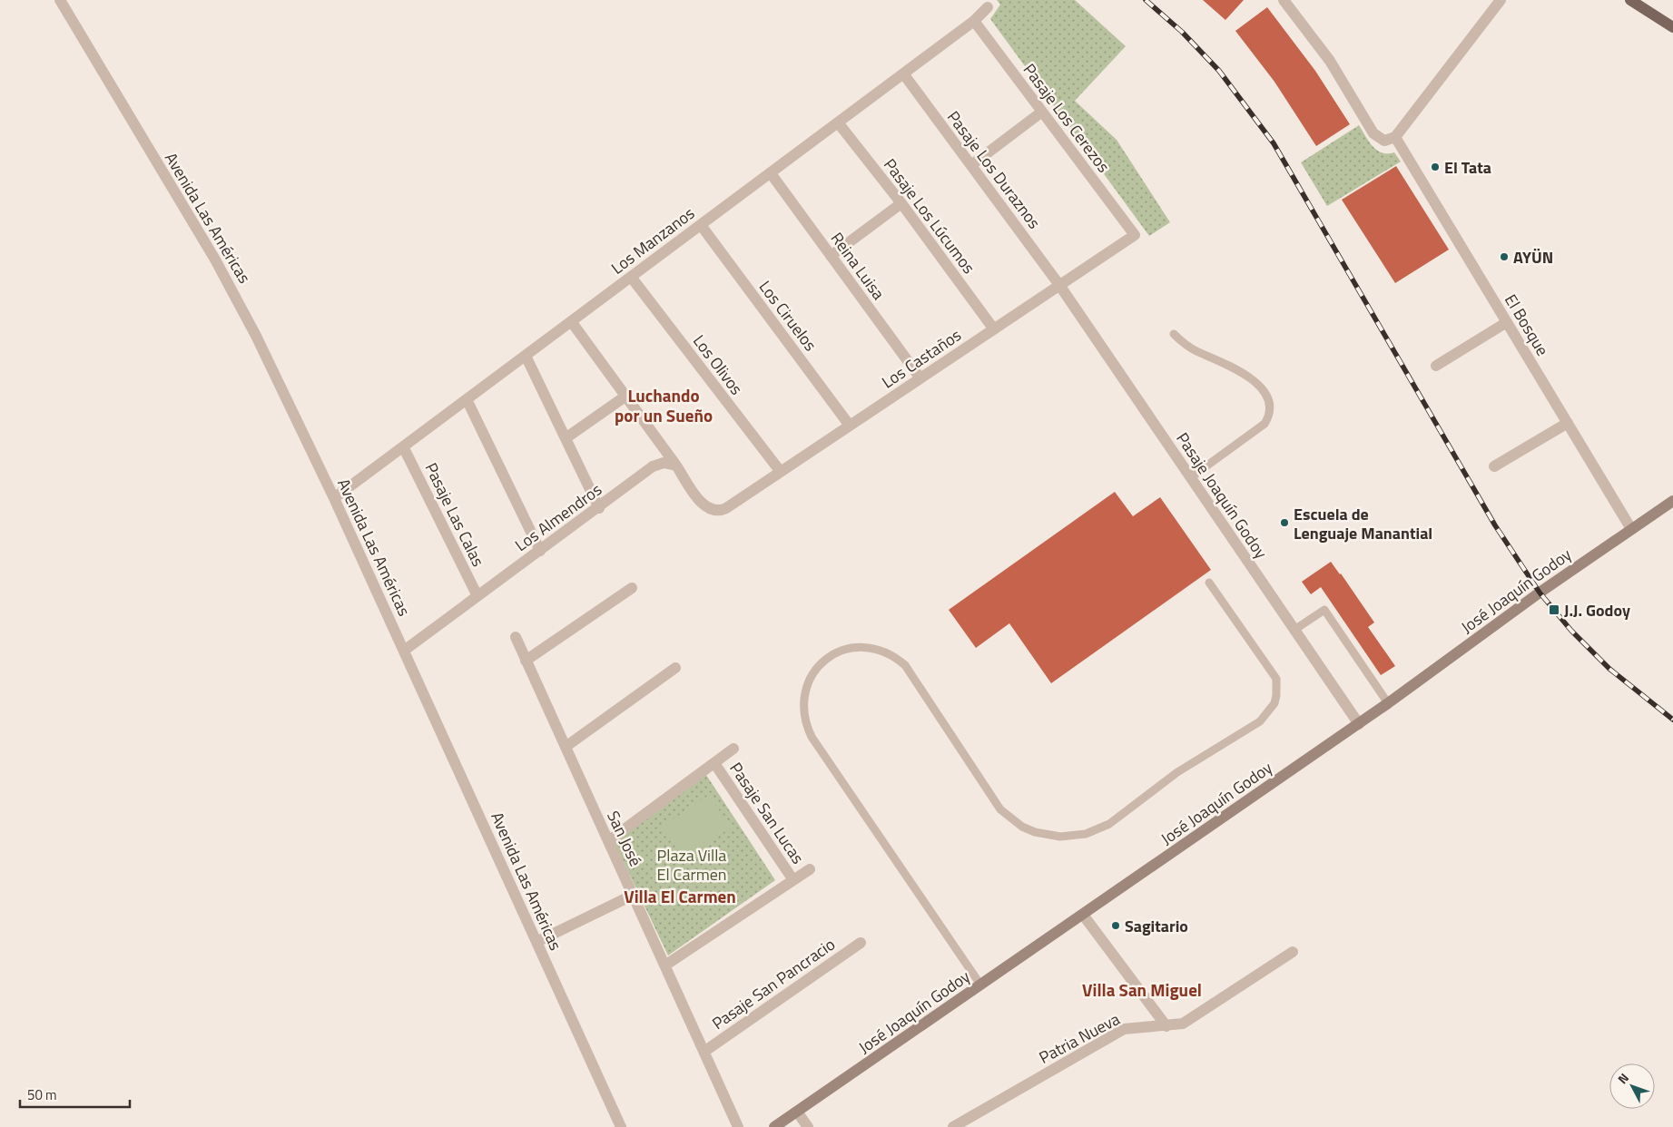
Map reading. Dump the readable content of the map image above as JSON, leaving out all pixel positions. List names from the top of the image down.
{
  "streets": {
    "street": [
      "Pasaje Los Cerezos",
      "Pasaje Los Duraznos",
      "Pasaje Los Lúcumos",
      "Avenida Las Américas",
      "Los Manzanos",
      "Reina Luisa",
      "Los Ciruelos",
      "El Bosque",
      "Los Castaños",
      "Los Olivos",
      "Pasaje Joaquín Godoy",
      "Pasaje Las Calas",
      "Los Almendros",
      "José Joaquín Godoy",
      "Pasaje San Lucas",
      "San José",
      "Pasaje San Pancracio",
      "Patria Nueva"
    ]
  },
  "crossings": [
    ["Pasaje Los Cerezos", "Los Manzanos"],
    ["Pasaje Los Cerezos", "Los Castaños"],
    ["Pasaje Los Duraznos", "Los Manzanos"],
    ["Pasaje Los Duraznos", "Los Castaños"],
    ["Pasaje Los Duraznos", "Pasaje Joaquín Godoy"],
    ["Pasaje Los Lúcumos", "Los Manzanos"],
    ["Pasaje Los Lúcumos", "Los Castaños"],
    ["Avenida Las Américas", "Los Manzanos"],
    ["Avenida Las Américas", "Los Almendros"],
    ["Los Manzanos", "Reina Luisa"],
    ["Los Manzanos", "Los Ciruelos"],
    ["Los Manzanos", "Los Olivos"],
    ["Los Manzanos", "Pasaje Las Calas"],
    ["Reina Luisa", "Los Castaños"],
    ["Los Ciruelos", "Los Castaños"],
    ["El Bosque", "José Joaquín Godoy"],
    ["Los Castaños", "Los Olivos"],
    ["Los Castaños", "Pasaje Joaquín Godoy"],
    ["Los Castaños", "Los Almendros"],
    ["Pasaje Joaquín Godoy", "José Joaquín Godoy"],
    ["Pasaje Las Calas", "Los Almendros"],
    ["San José", "Pasaje San Pancracio"]
  ],
  "districts": ["Luchando por un Sueño", "Villa El Carmen", "Villa San Miguel"],
  "parks": ["Plaza Villa El Carmen"],
  "places": {
    "other": [
      "El Tata",
      "AYÜN",
      "Escuela de Lenguaje Manantial",
      "Sagitario"
    ],
    "transit": ["J.J. Godoy"]
  },
  "scale_bar": "50 m",
  "north": "top left"
}
